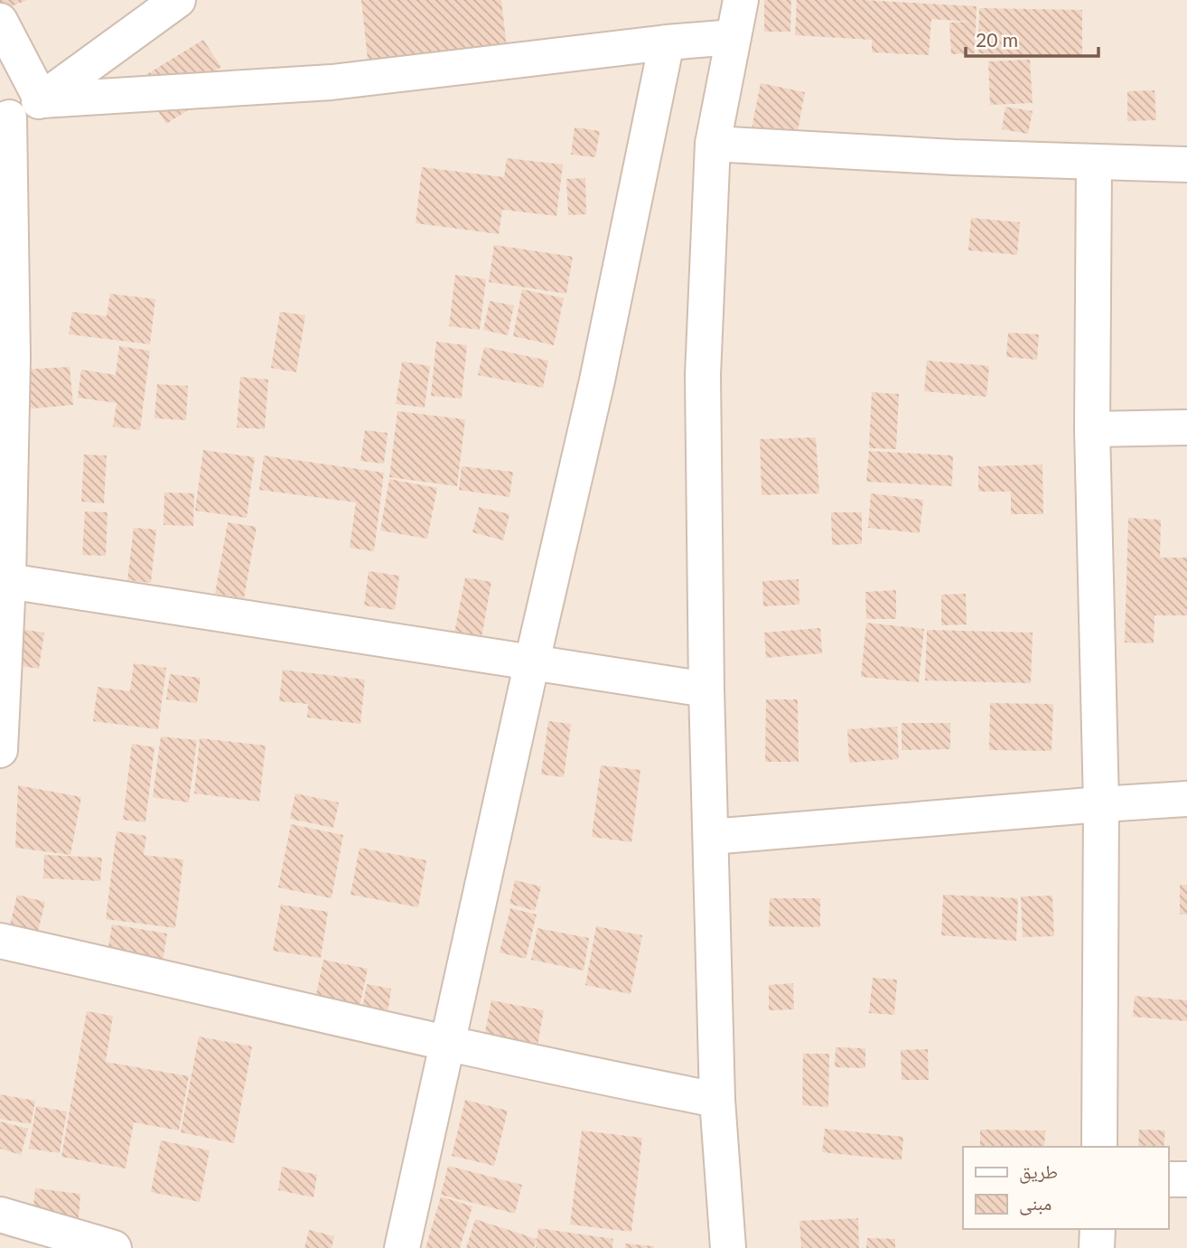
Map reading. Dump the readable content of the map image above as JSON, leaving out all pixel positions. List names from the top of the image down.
{
  "legend": ["طريق", "مبنى"],
  "scale_bar": "20 m"
}
